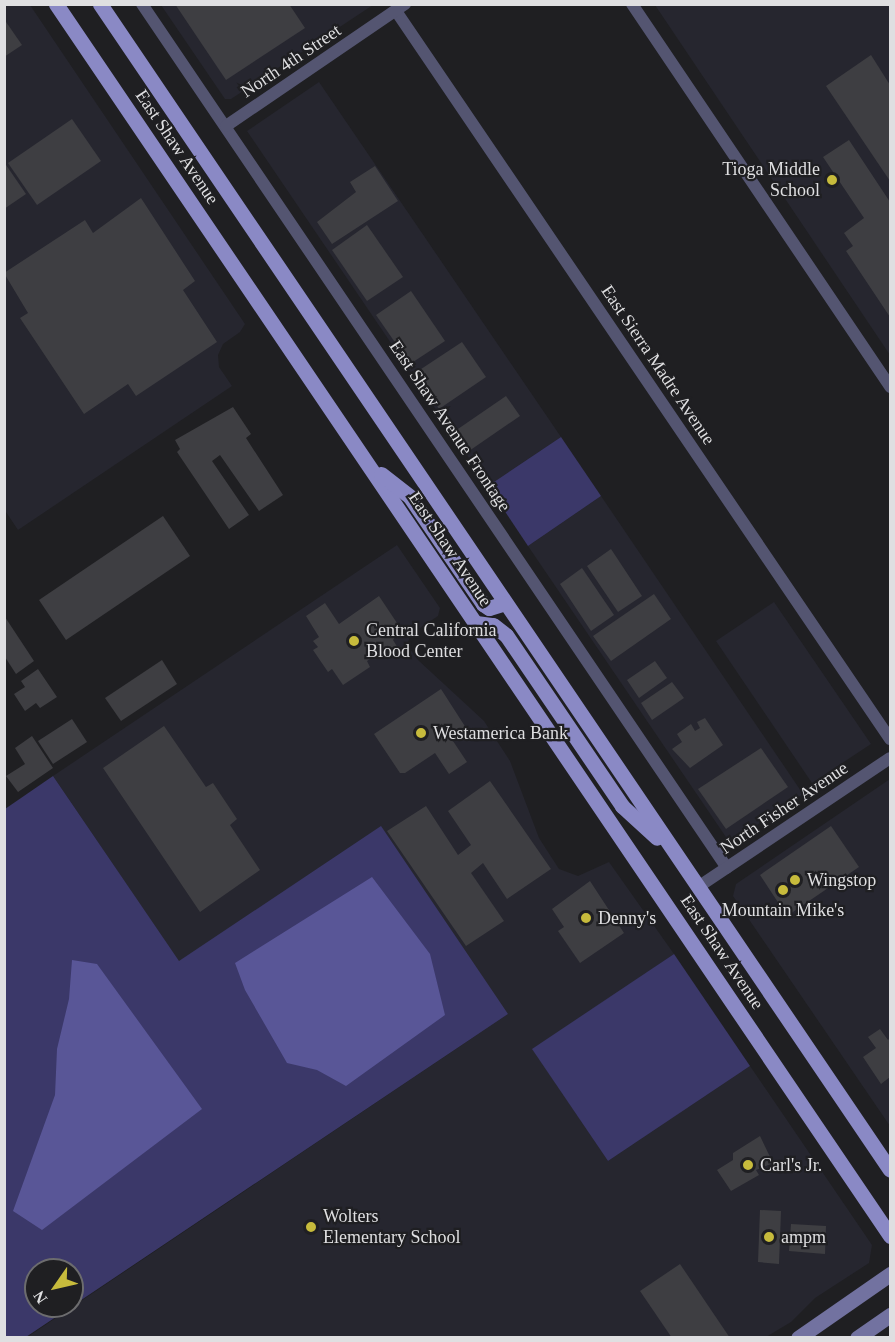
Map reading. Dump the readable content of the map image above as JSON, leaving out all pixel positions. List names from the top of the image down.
{
  "streets": {
    "main road": ["East Shaw Avenue"],
    "street": [
      "North 4th Street",
      "East Sierra Madre Avenue",
      "East Shaw Avenue Frontage",
      "North Fisher Avenue"
    ]
  },
  "crossings": [
    ["North 4th Street", "East Sierra Madre Avenue"],
    ["North 4th Street", "East Shaw Avenue Frontage"],
    ["East Shaw Avenue", "North Fisher Avenue"],
    ["East Shaw Avenue Frontage", "North Fisher Avenue"]
  ],
  "places": [
    "Tioga Middle School",
    "Central California Blood Center",
    "Westamerica Bank",
    "Wingstop",
    "Mountain Mike's",
    "Denny's",
    "Carl's Jr.",
    "Wolters Elementary School",
    "ampm"
  ],
  "north": "bottom left"
}
